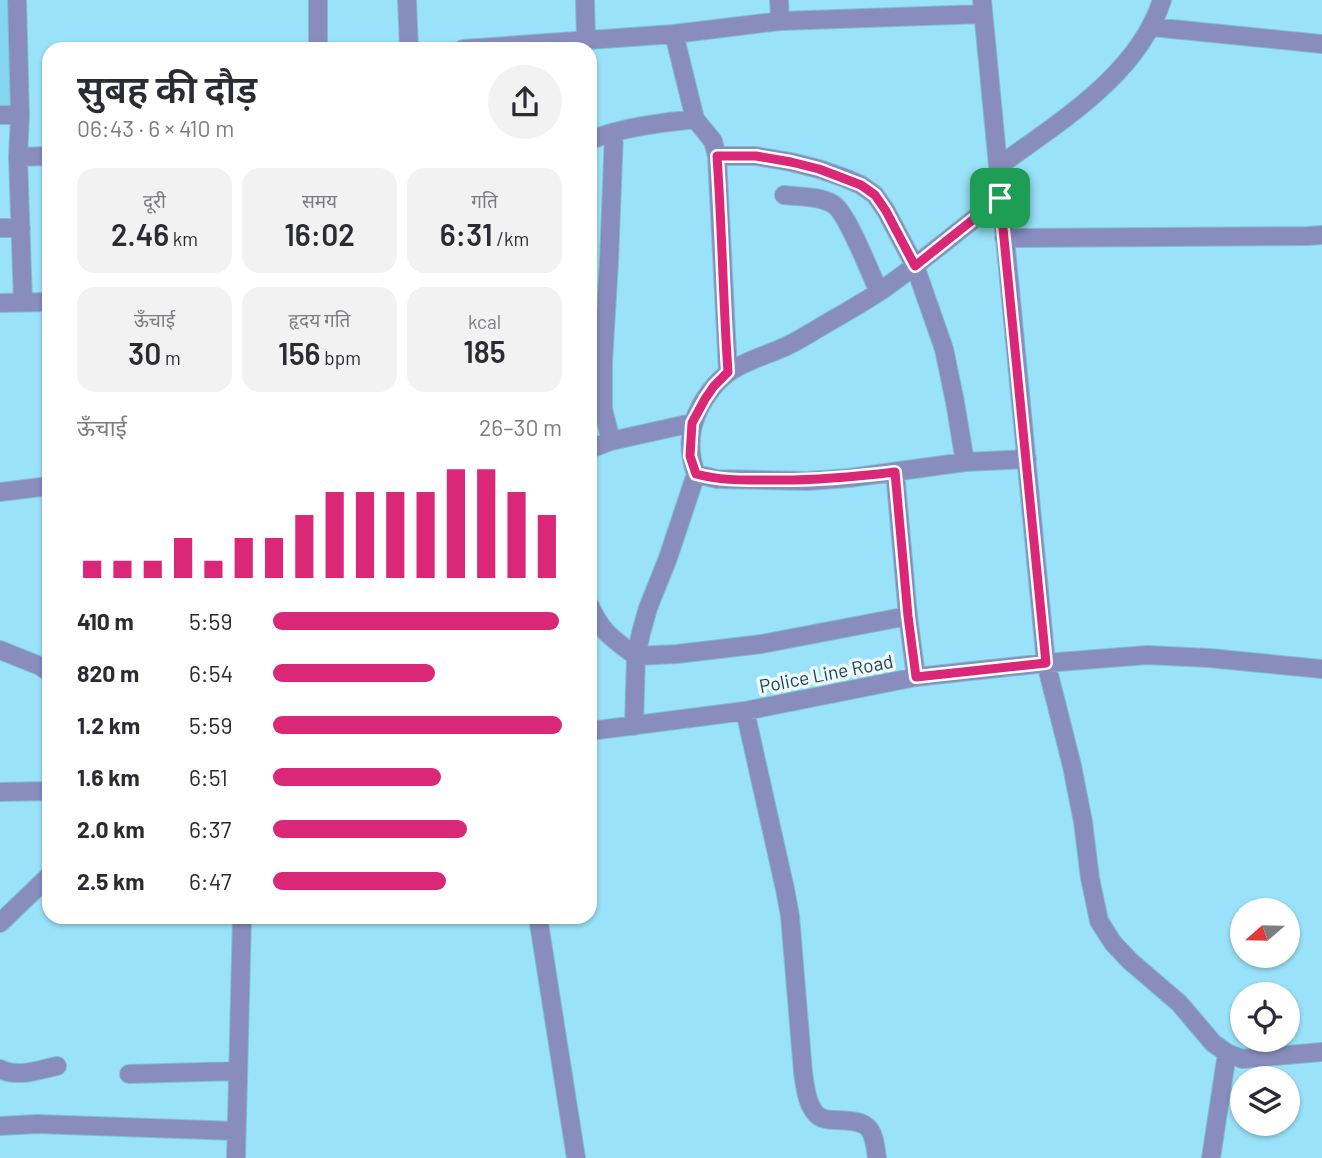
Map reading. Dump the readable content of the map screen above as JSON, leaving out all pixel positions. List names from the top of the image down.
{
  "streets": {
    "street": ["Police Line Road"]
  },
  "north": "left",
  "page": {
    "heading": ["सुबह की दौड़", "06:43 · 6 × 410 m"],
    "stats": [
      ["दूरी", "2.46 km"],
      ["समय", "16:02"],
      ["गति", "6:31 /km"],
      ["ऊँचाई", "30 m"],
      ["हृदय गति", "156 bpm"],
      ["kcal", "185"]
    ],
    "chart": ["ऊँचाई", "26–30 m"],
    "list": [
      {
        "name": "410 m",
        "note": "5:59"
      },
      {
        "name": "820 m",
        "note": "6:54"
      },
      {
        "name": "1.2 km",
        "note": "5:59"
      },
      {
        "name": "1.6 km",
        "note": "6:51"
      },
      {
        "name": "2.0 km",
        "note": "6:37"
      },
      {
        "name": "2.5 km",
        "note": "6:47"
      }
    ]
  }
}
